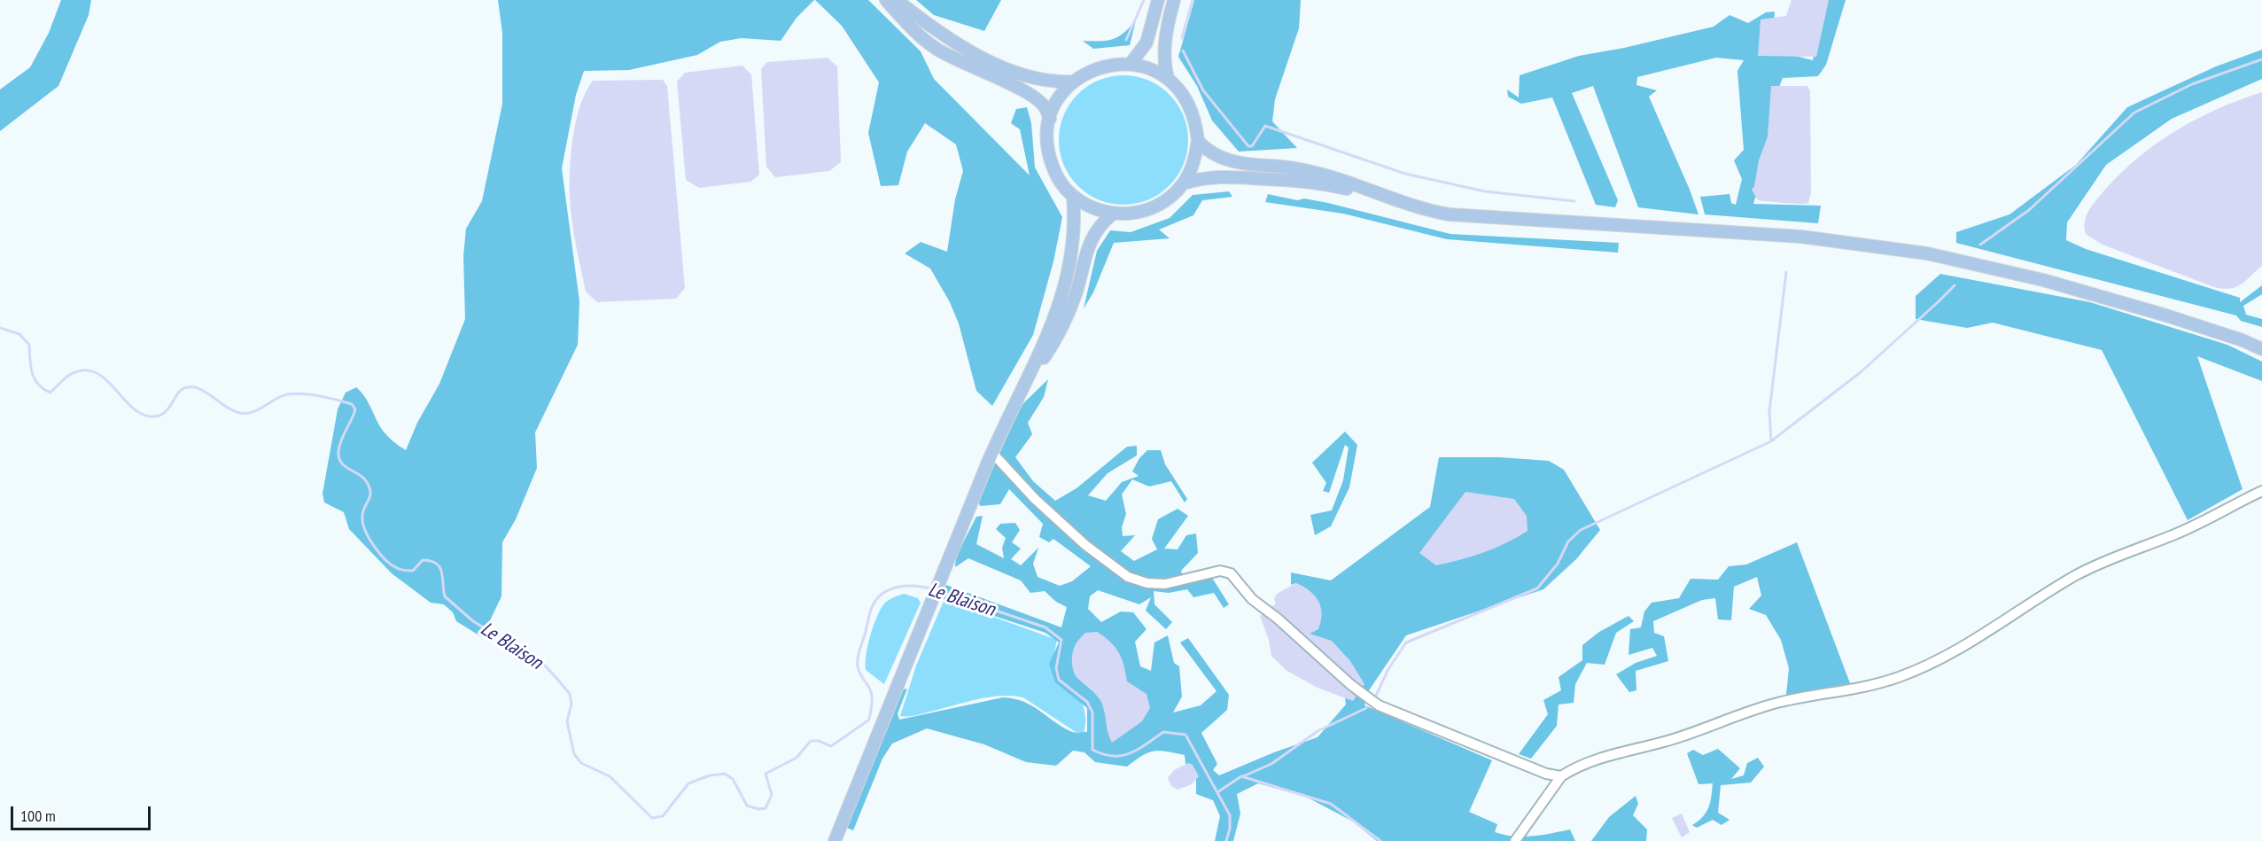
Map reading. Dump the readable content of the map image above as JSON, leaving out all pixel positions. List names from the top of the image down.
{
  "water": ["Le Blaison"],
  "scale_bar": "100 m"
}
